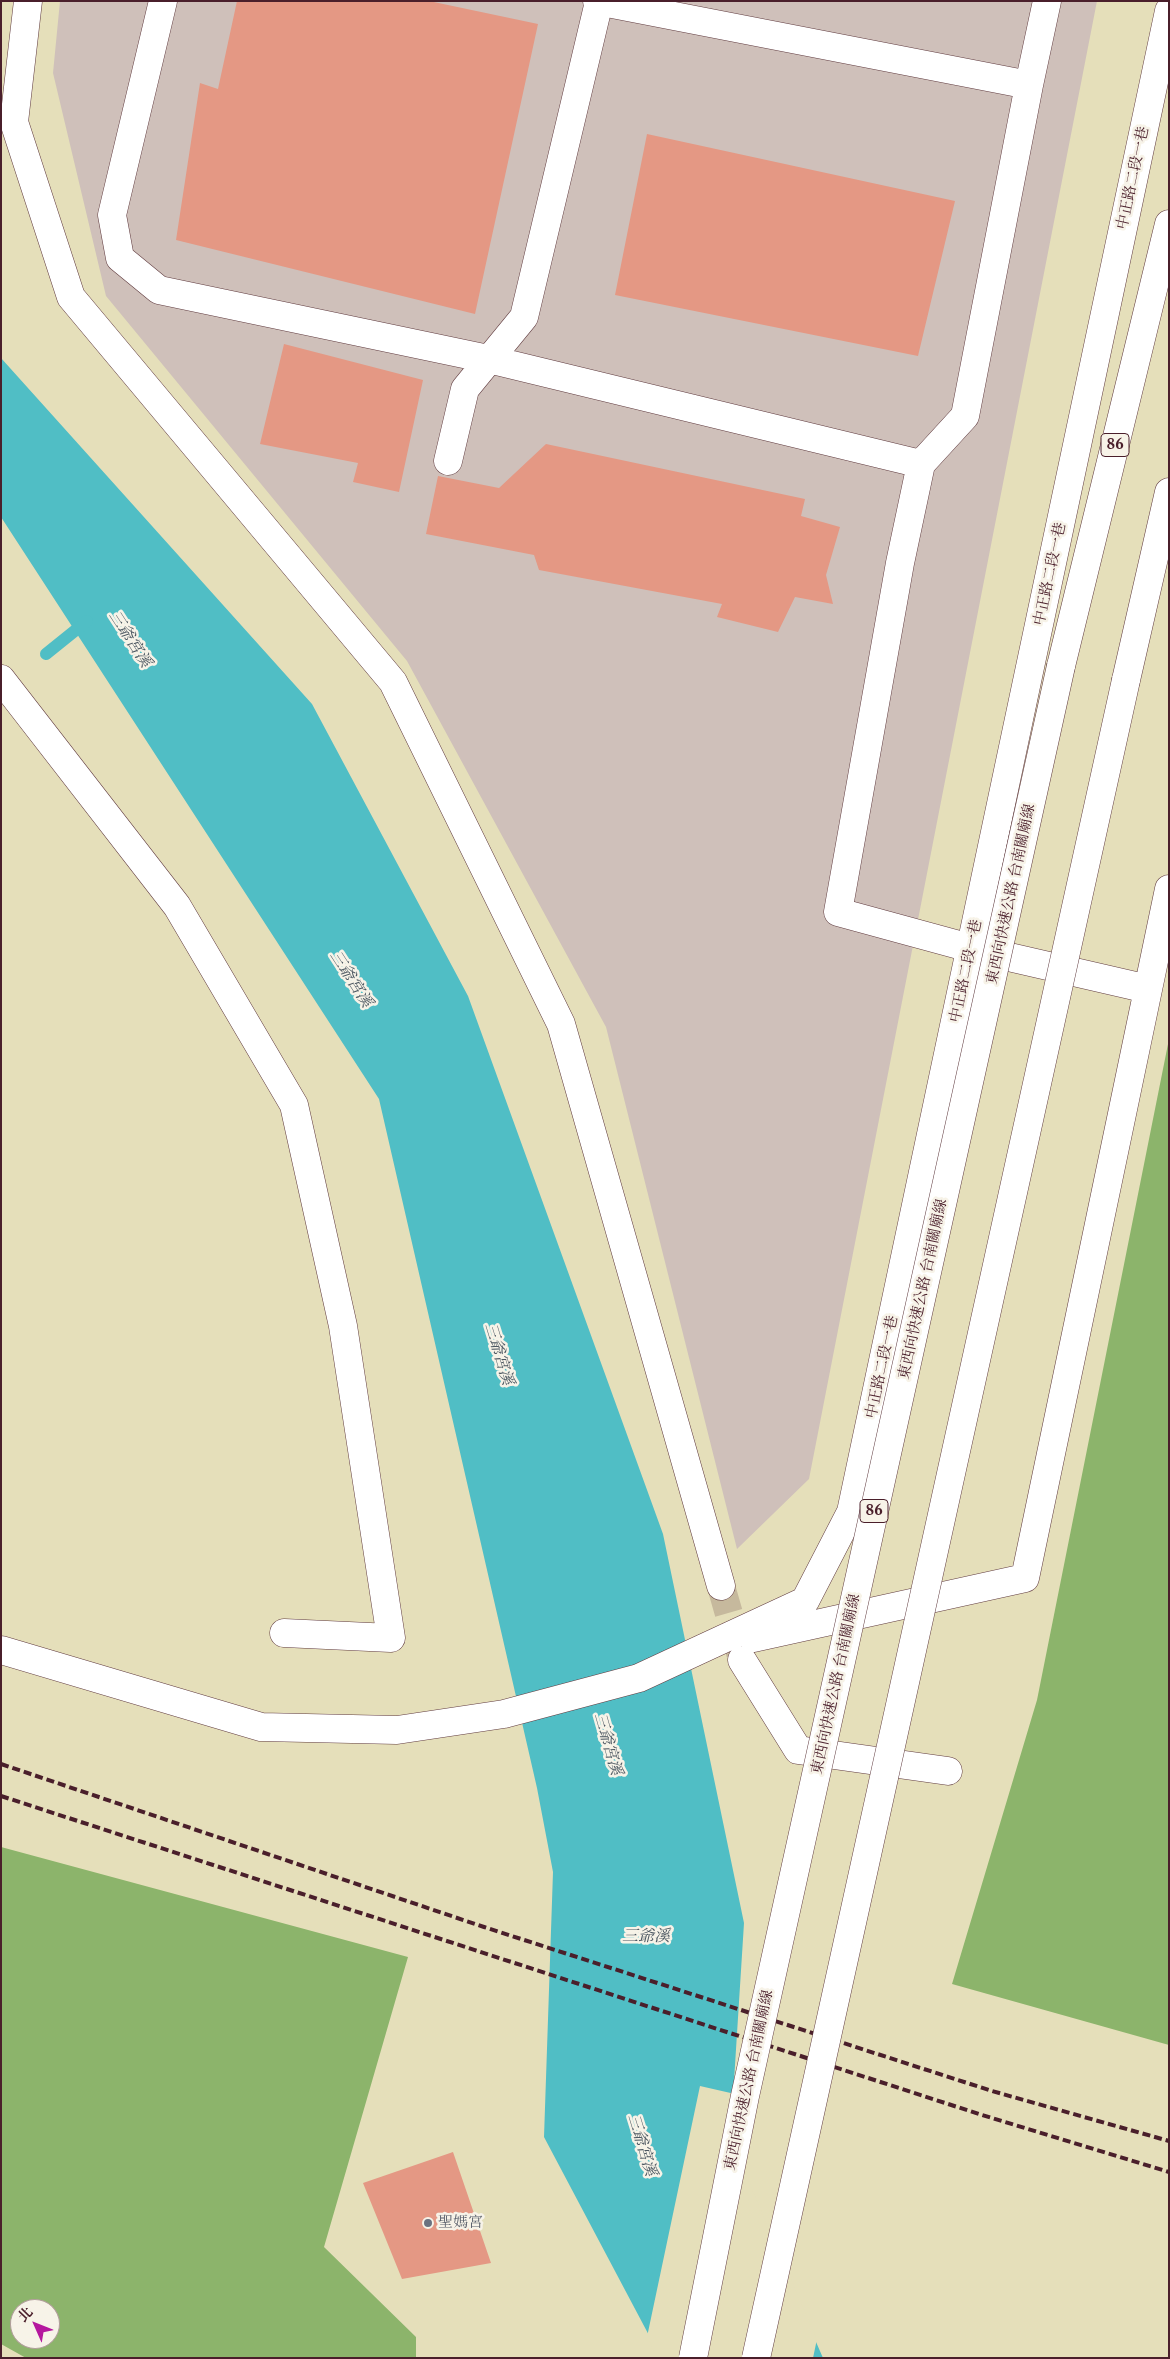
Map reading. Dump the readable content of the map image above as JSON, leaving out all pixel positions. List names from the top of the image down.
{
  "streets": {
    "main road": ["中正路二段一巷", "86", "東西向快速公路 台南關廟線"]
  },
  "water": ["三爺宮溪", "三爺溪"],
  "places": ["聖媽宮"],
  "north": "top left"
}
